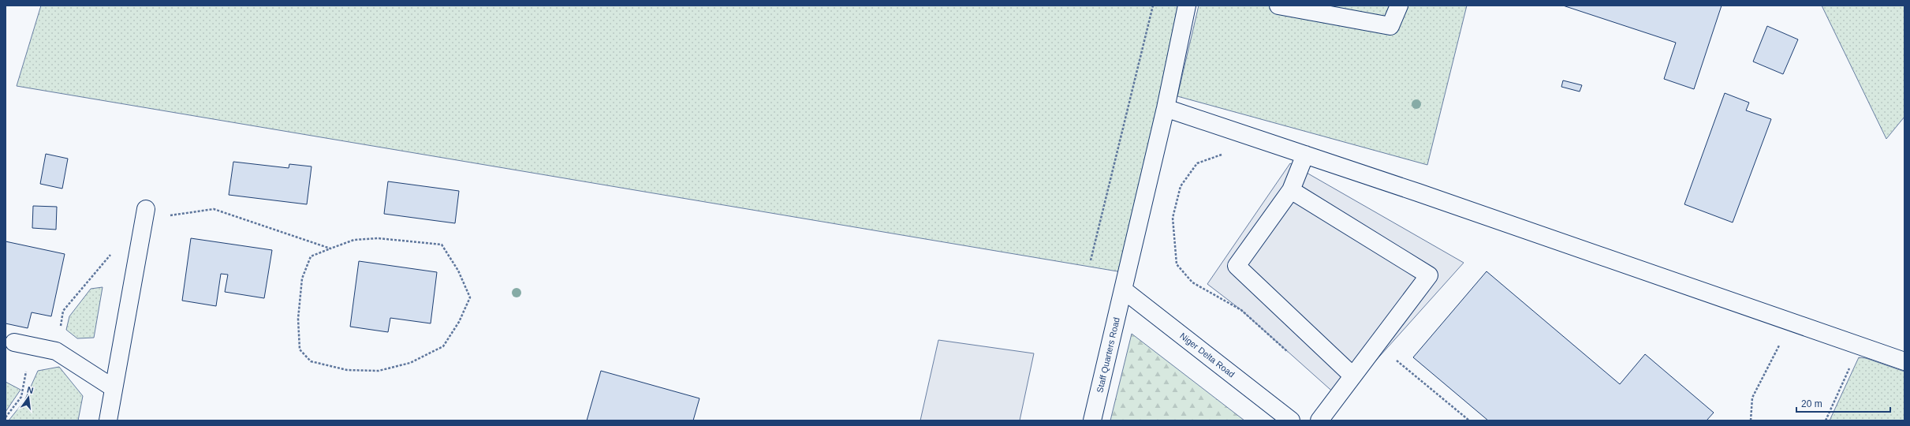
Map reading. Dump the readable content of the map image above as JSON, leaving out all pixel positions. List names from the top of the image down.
{
  "streets": {
    "street": ["Staff Quarters Road", "Niger Delta Road"]
  },
  "crossings": [
    ["Staff Quarters Road", "Niger Delta Road"]
  ],
  "scale_bar": "20 m",
  "north": "top"
}
